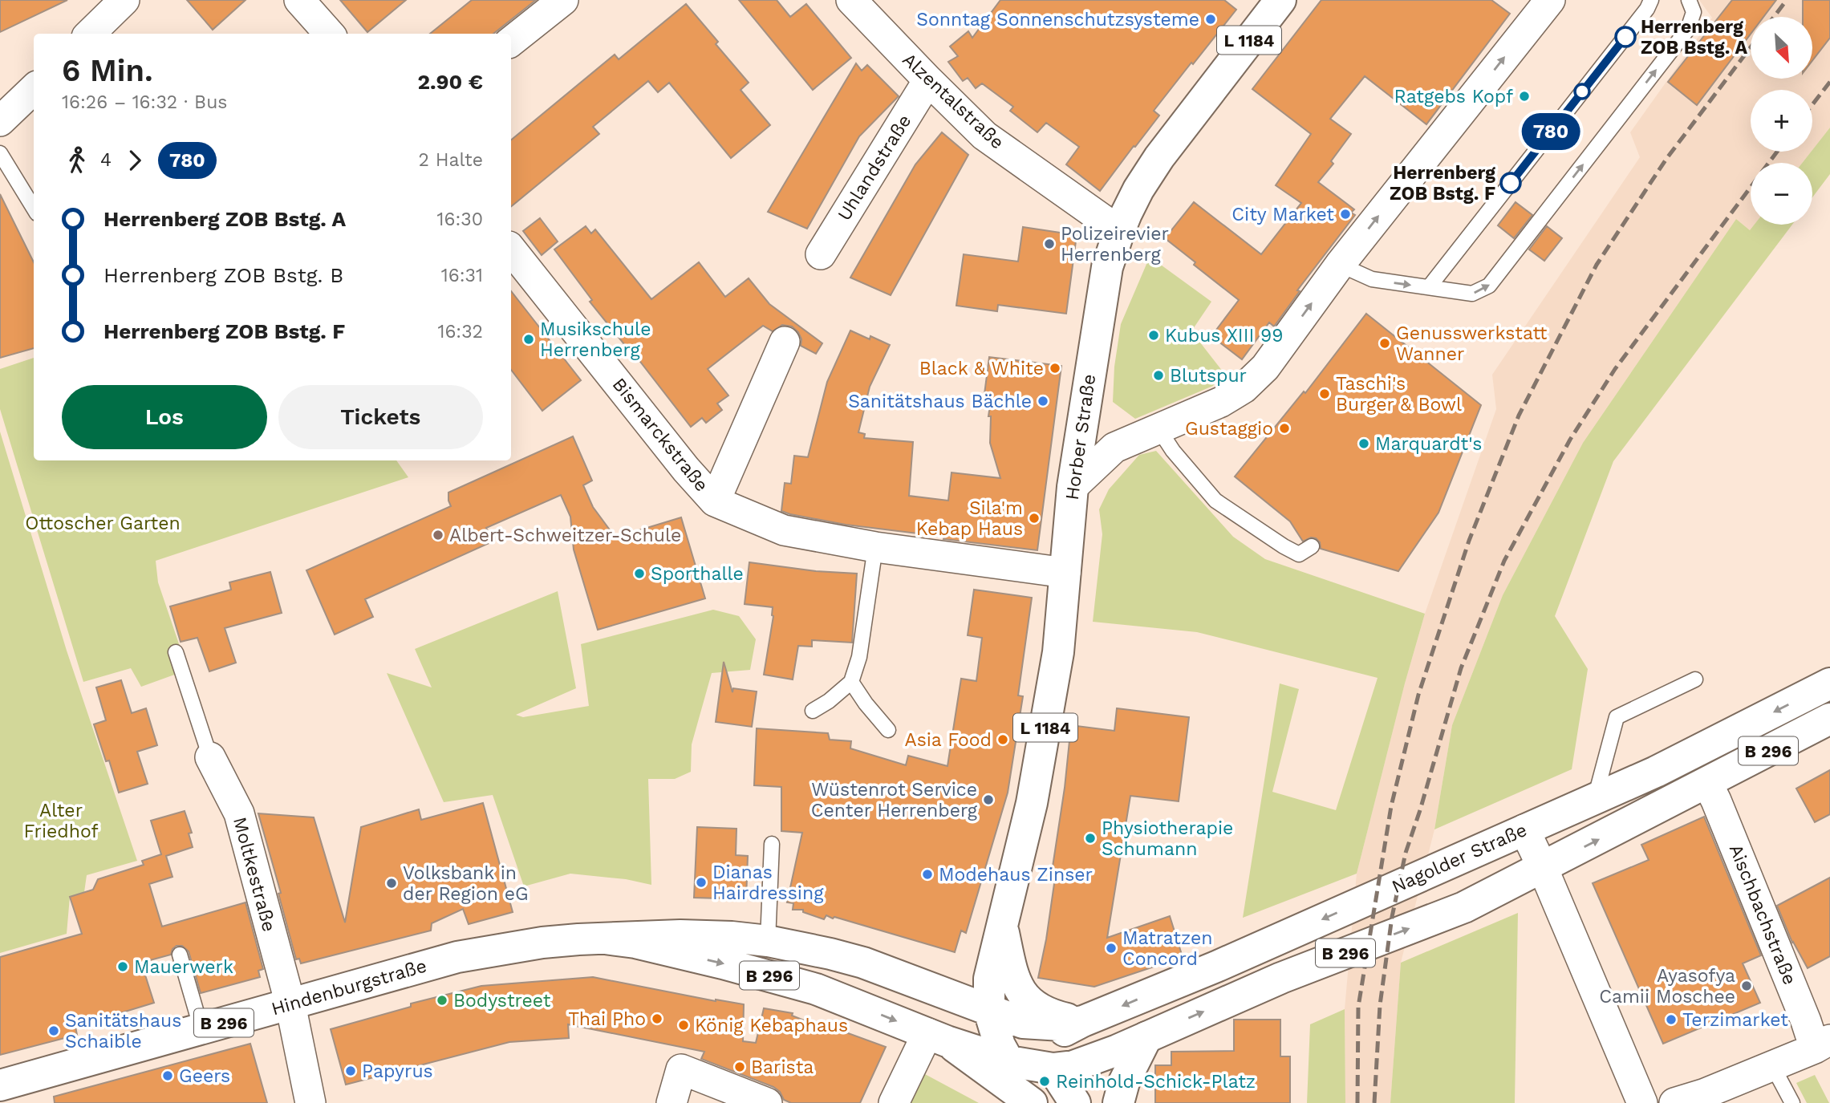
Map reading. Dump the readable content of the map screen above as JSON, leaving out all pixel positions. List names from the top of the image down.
{
  "streets": {
    "main road": [
      "L 1184",
      "Horber Straße",
      "B 296",
      "Nagolder Straße",
      "Hindenburgstraße"
    ],
    "street": [
      "Alzentalstraße",
      "Uhlandstraße",
      "Bismarckstraße",
      "Moltkestraße",
      "Aischbachstraße"
    ]
  },
  "crossings": [
    ["L 1184", "Horber Straße"],
    ["L 1184", "B 296"],
    ["Alzentalstraße", "Uhlandstraße"],
    ["Alzentalstraße", "Horber Straße"],
    ["Bismarckstraße", "Horber Straße"],
    ["B 296", "Nagolder Straße"],
    ["B 296", "Aischbachstraße"],
    ["B 296", "Hindenburgstraße"],
    ["Moltkestraße", "Hindenburgstraße"]
  ],
  "parks": ["Ottoscher Garten", "Alter Friedhof"],
  "places": [
    "Sonntag Sonnenschutzsysteme",
    "Herrenberg ZOB Bstg. A",
    "Ratgebs Kopf",
    "Herrenberg ZOB Bstg. F",
    "City Market",
    "Polizeirevier Herrenberg",
    "Kubus XIII 99",
    "Musikschule Herrenberg",
    "Genusswerkstatt Wanner",
    "Black & White",
    "Blutspur",
    "Taschi's Burger & Bowl",
    "Sanitätshaus Bächle",
    "Gustaggio",
    "Marquardt's",
    "Sila'm Kebap Haus",
    "Albert-Schweitzer-Schule",
    "Sporthalle",
    "Asia Food",
    "Wüstenrot Service Center Herrenberg",
    "Physiotherapie Schumann",
    "Modehaus Zinser",
    "Dianas Hairdressing",
    "Volksbank in der Region eG",
    "Matratzen Concord",
    "Mauerwerk",
    "Ayasofya Camii Moschee",
    "Bodystreet",
    "Thai Pho",
    "Terzimarket",
    "König Kebaphaus",
    "Sanitätshaus Schaible",
    "Barista",
    "Papyrus",
    "Geers",
    "Reinhold-Schick-Platz"
  ],
  "lines": ["bus line 780"],
  "north": "bottom right",
  "page": {
    "on_map": "780",
    "map_buttons": ["+", "−"],
    "heading": ["6 Min.", "16:26 – 16:32 · Bus", "2.90 €"],
    "legs": ["4", "780", "2 Halte"],
    "list": [
      {
        "name": "Herrenberg ZOB Bstg. A",
        "value": "16:30"
      },
      {
        "name": "Herrenberg ZOB Bstg. B",
        "value": "16:31"
      },
      {
        "name": "Herrenberg ZOB Bstg. F",
        "value": "16:32"
      }
    ],
    "buttons": ["Los", "Tickets"]
  }
}
